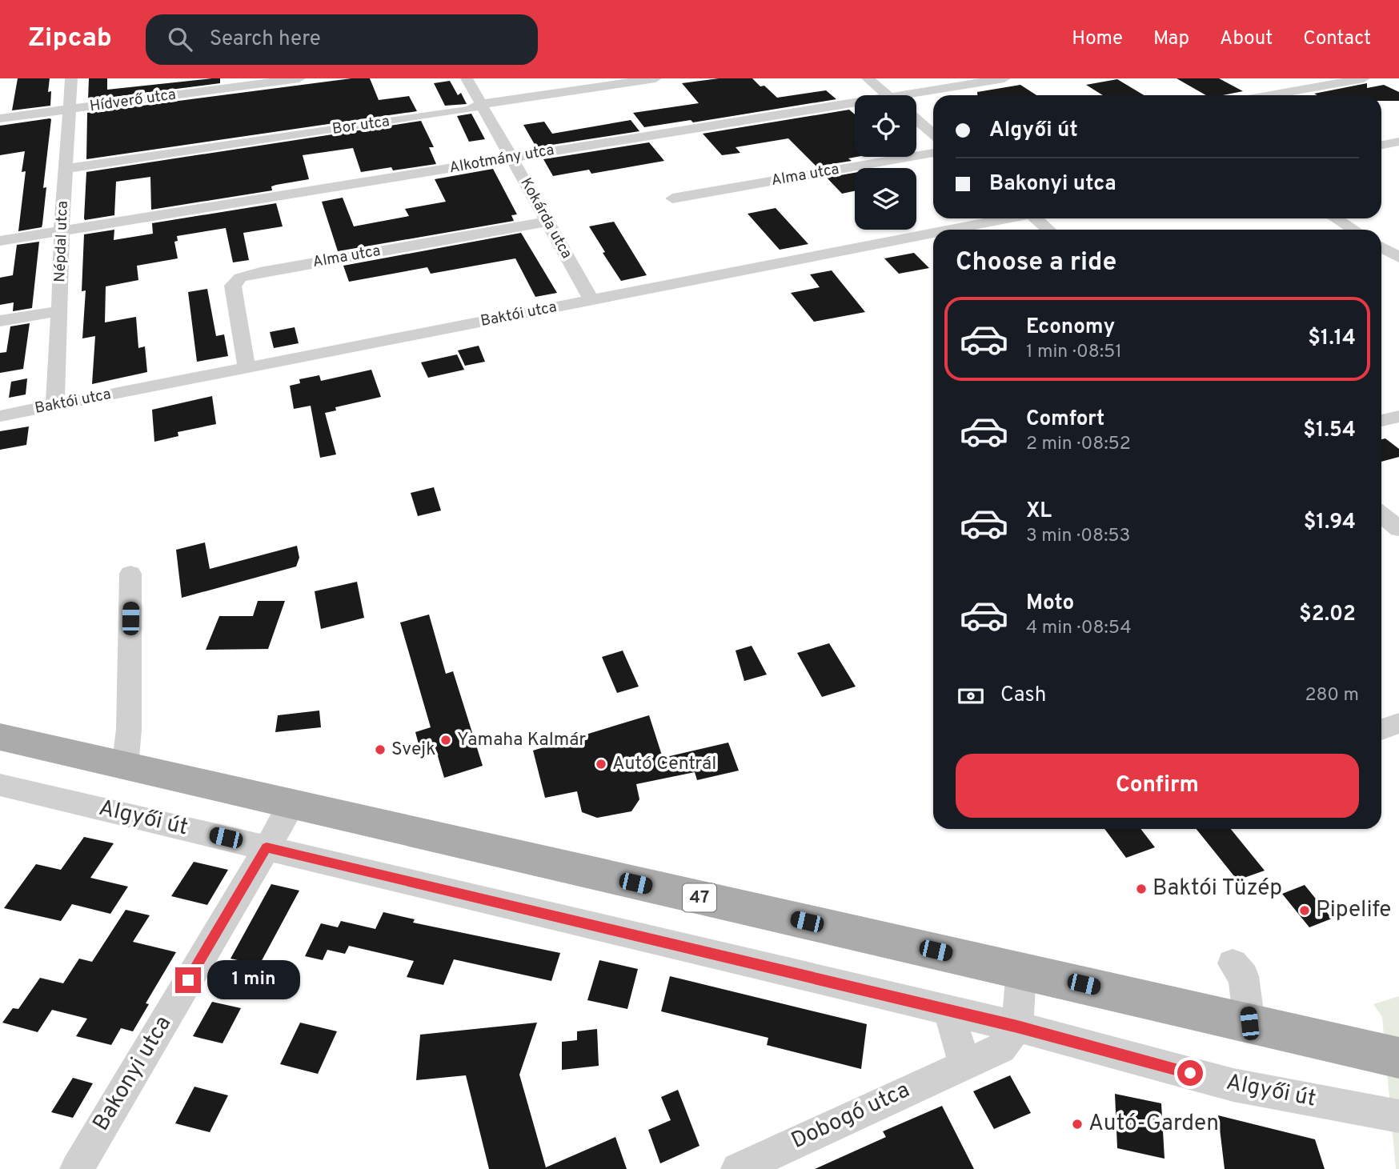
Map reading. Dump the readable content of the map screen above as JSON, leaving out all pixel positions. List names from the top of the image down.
{
  "streets": {
    "main road": ["47"],
    "street": [
      "Hídverő utca",
      "Bor utca",
      "Alkotmány utca",
      "Alma utca",
      "Kokárda utca",
      "Népdal utca",
      "Baktói utca",
      "Algyői út",
      "Bakonyi utca",
      "Dobogó utca"
    ]
  },
  "crossings": [
    ["Hídverő utca", "Népdal utca"],
    ["Bor utca", "Kokárda utca"],
    ["Bor utca", "Népdal utca"],
    ["Alkotmány utca", "Kokárda utca"],
    ["Alkotmány utca", "Népdal utca"],
    ["Alma utca", "Kokárda utca"],
    ["Alma utca", "Baktói utca"],
    ["Kokárda utca", "Baktói utca"],
    ["Népdal utca", "Baktói utca"],
    ["Algyői út", "Bakonyi utca"],
    ["Algyői út", "Dobogó utca"],
    ["47", "Bakonyi utca"]
  ],
  "places": [
    "Yamaha Kalmár",
    "Svejk",
    "Autó Centrál",
    "Baktói Tüzép",
    "Pipelife",
    "Autó-Garden"
  ],
  "page": {
    "header": "Zipcab",
    "search": "Search here",
    "nav": [
      "Home",
      "Map",
      "About",
      "Contact"
    ],
    "banner": ["Algyői út", "Bakonyi utca"],
    "heading": "Choose a ride",
    "list": [
      {
        "name": "Economy",
        "note": "1 min · 08:51",
        "value": "$1.14"
      },
      {
        "name": "Comfort",
        "note": "2 min · 08:52",
        "value": "$1.54"
      },
      {
        "name": "XL",
        "note": "3 min · 08:53",
        "value": "$1.94"
      },
      {
        "name": "Moto",
        "note": "4 min · 08:54",
        "value": "$2.02"
      }
    ],
    "pay": ["Cash", "280 m"],
    "buttons": "Confirm",
    "bubble": "1 min"
  }
}
